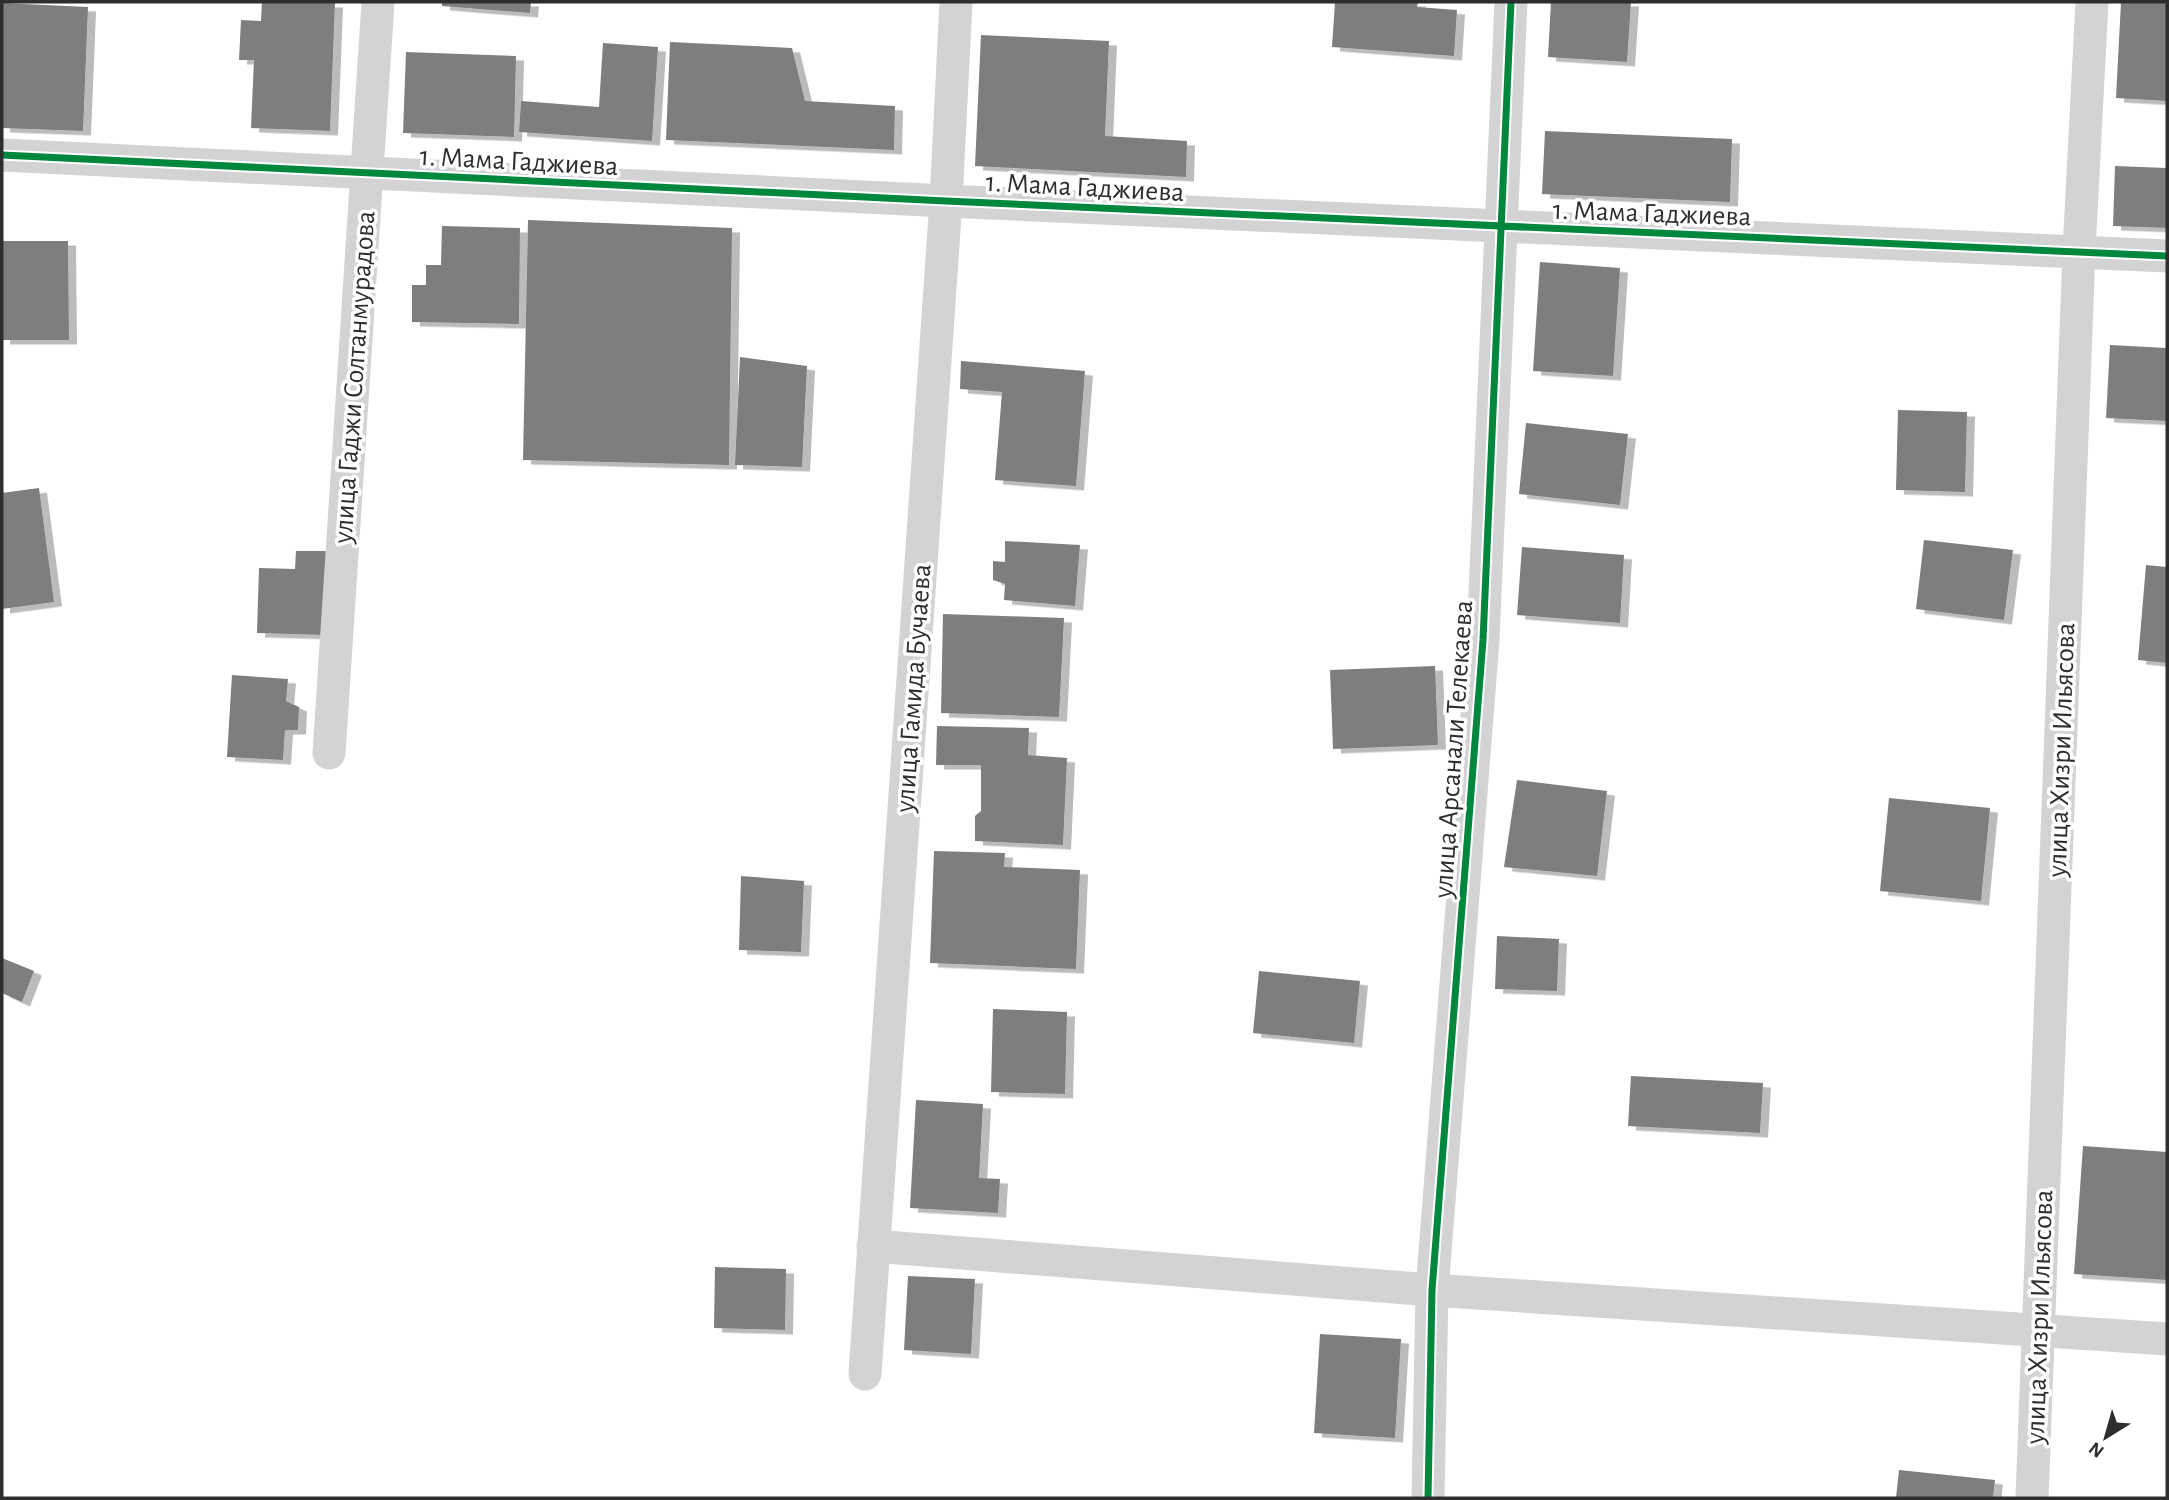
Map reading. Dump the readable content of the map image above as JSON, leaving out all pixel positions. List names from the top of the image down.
{
  "streets": {
    "street": [
      "1. Мама Гаджиева",
      "улица Гаджи Солтанмурадова",
      "улица Гамида Бучаева",
      "улица Арсанали Телекаева",
      "улица Хизри Ильясова"
    ]
  },
  "crossings": [
    ["1. Мама Гаджиева", "улица Гаджи Солтанмурадова"],
    ["1. Мама Гаджиева", "улица Гамида Бучаева"],
    ["1. Мама Гаджиева", "улица Арсанали Телекаева"],
    ["1. Мама Гаджиева", "улица Хизри Ильясова"]
  ],
  "north": "bottom left"
}
